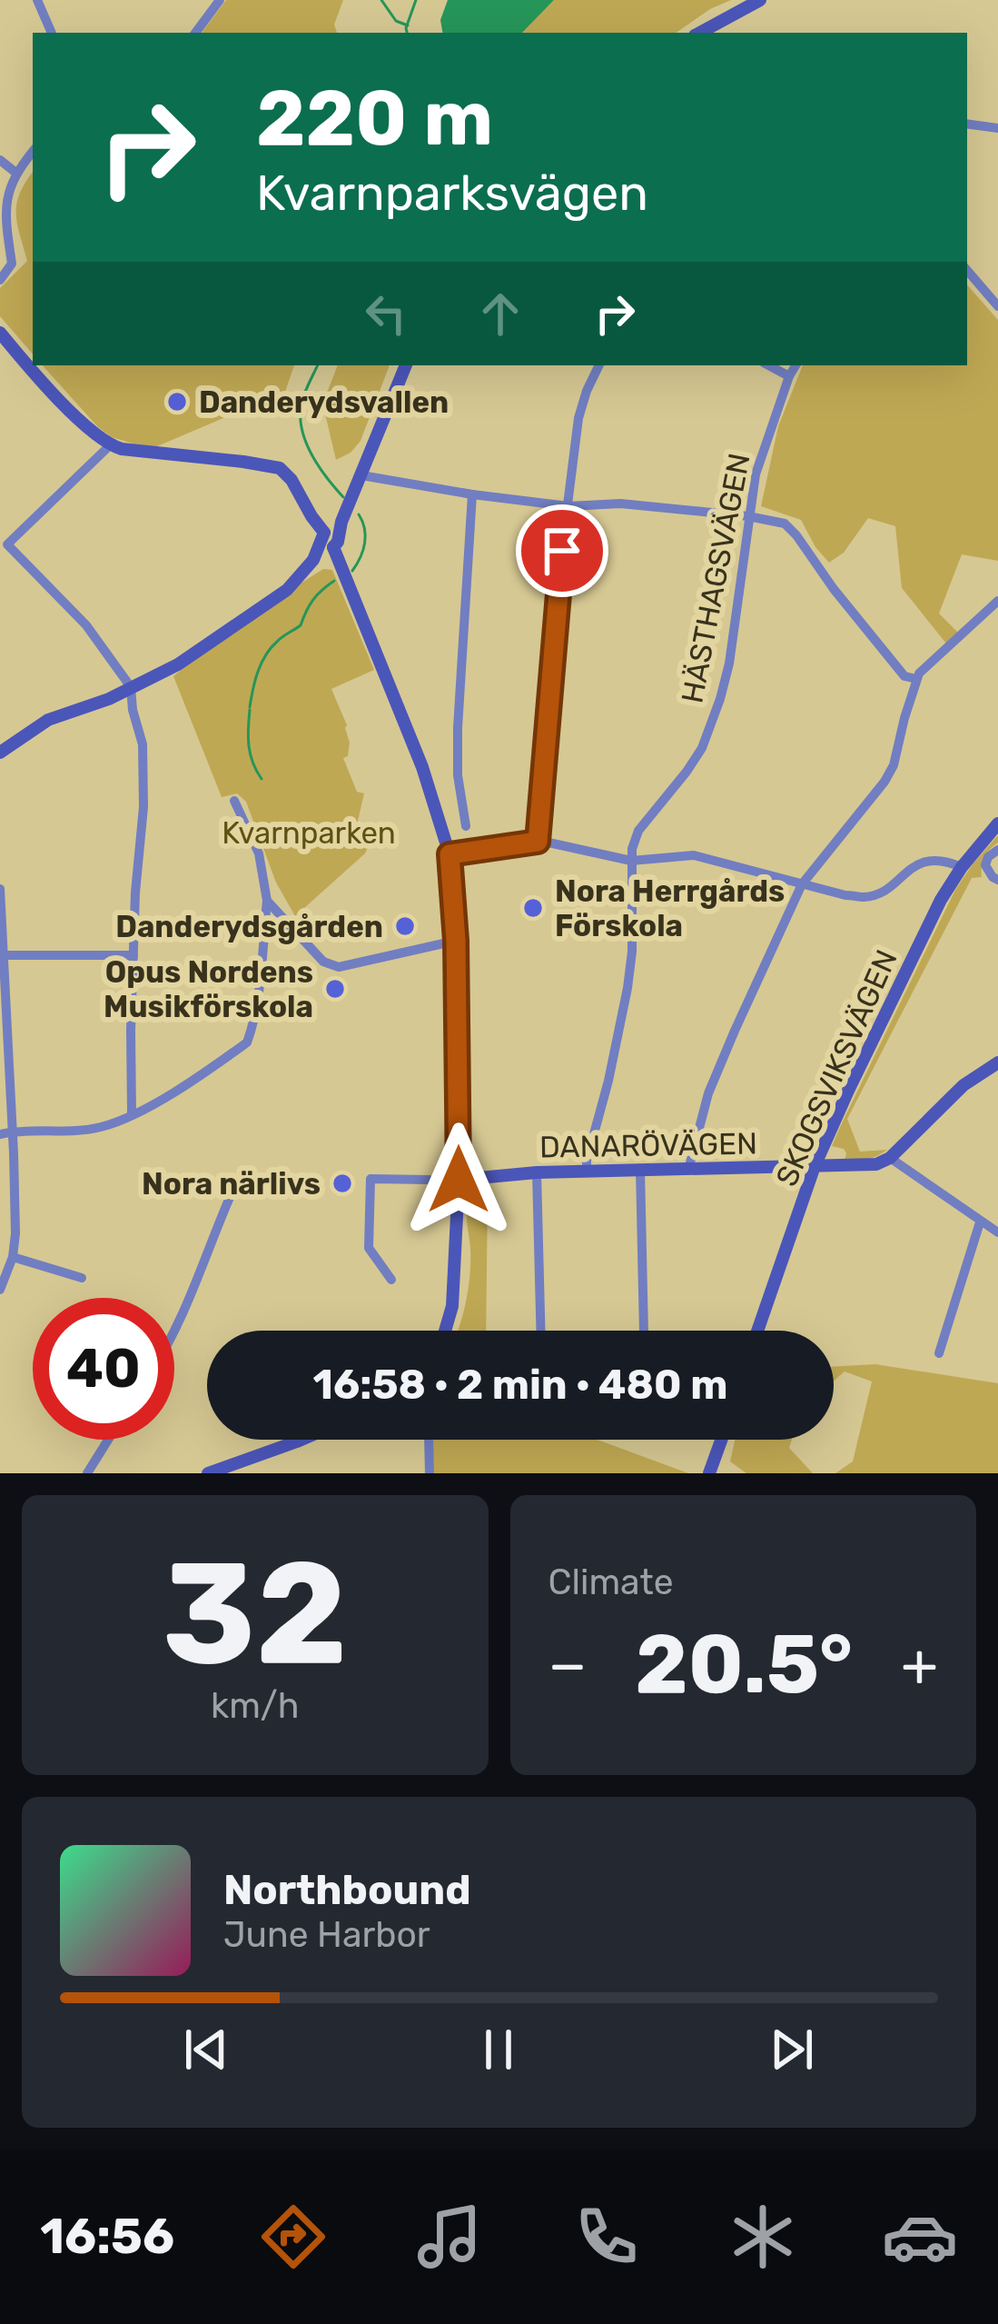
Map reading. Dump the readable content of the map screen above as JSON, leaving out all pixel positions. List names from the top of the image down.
{
  "streets": {
    "street": ["HÄSTHAGSVÄGEN", "SKOGSVIKSVÄGEN", "DANARÖVÄGEN"]
  },
  "crossings": [
    ["HÄSTHAGSVÄGEN", "DANARÖVÄGEN"],
    ["SKOGSVIKSVÄGEN", "DANARÖVÄGEN"]
  ],
  "parks": ["Kvarnparken"],
  "places": [
    "Danderydsvallen",
    "Nora Herrgårds Förskola",
    "Danderydsgården",
    "Opus Nordens Musikförskola",
    "Nora närlivs"
  ],
  "page": {
    "turn": ["220 m", "Kvarnparksvägen"],
    "limit": "40",
    "trip": "16:58 · 2 min · 480 m",
    "tile": [
      ["32", "km/h"],
      "Climate"
    ],
    "heat": ["−", "20.5°", "+"],
    "song": ["Northbound", "June Harbor"],
    "tabs": "16:56"
  }
}
